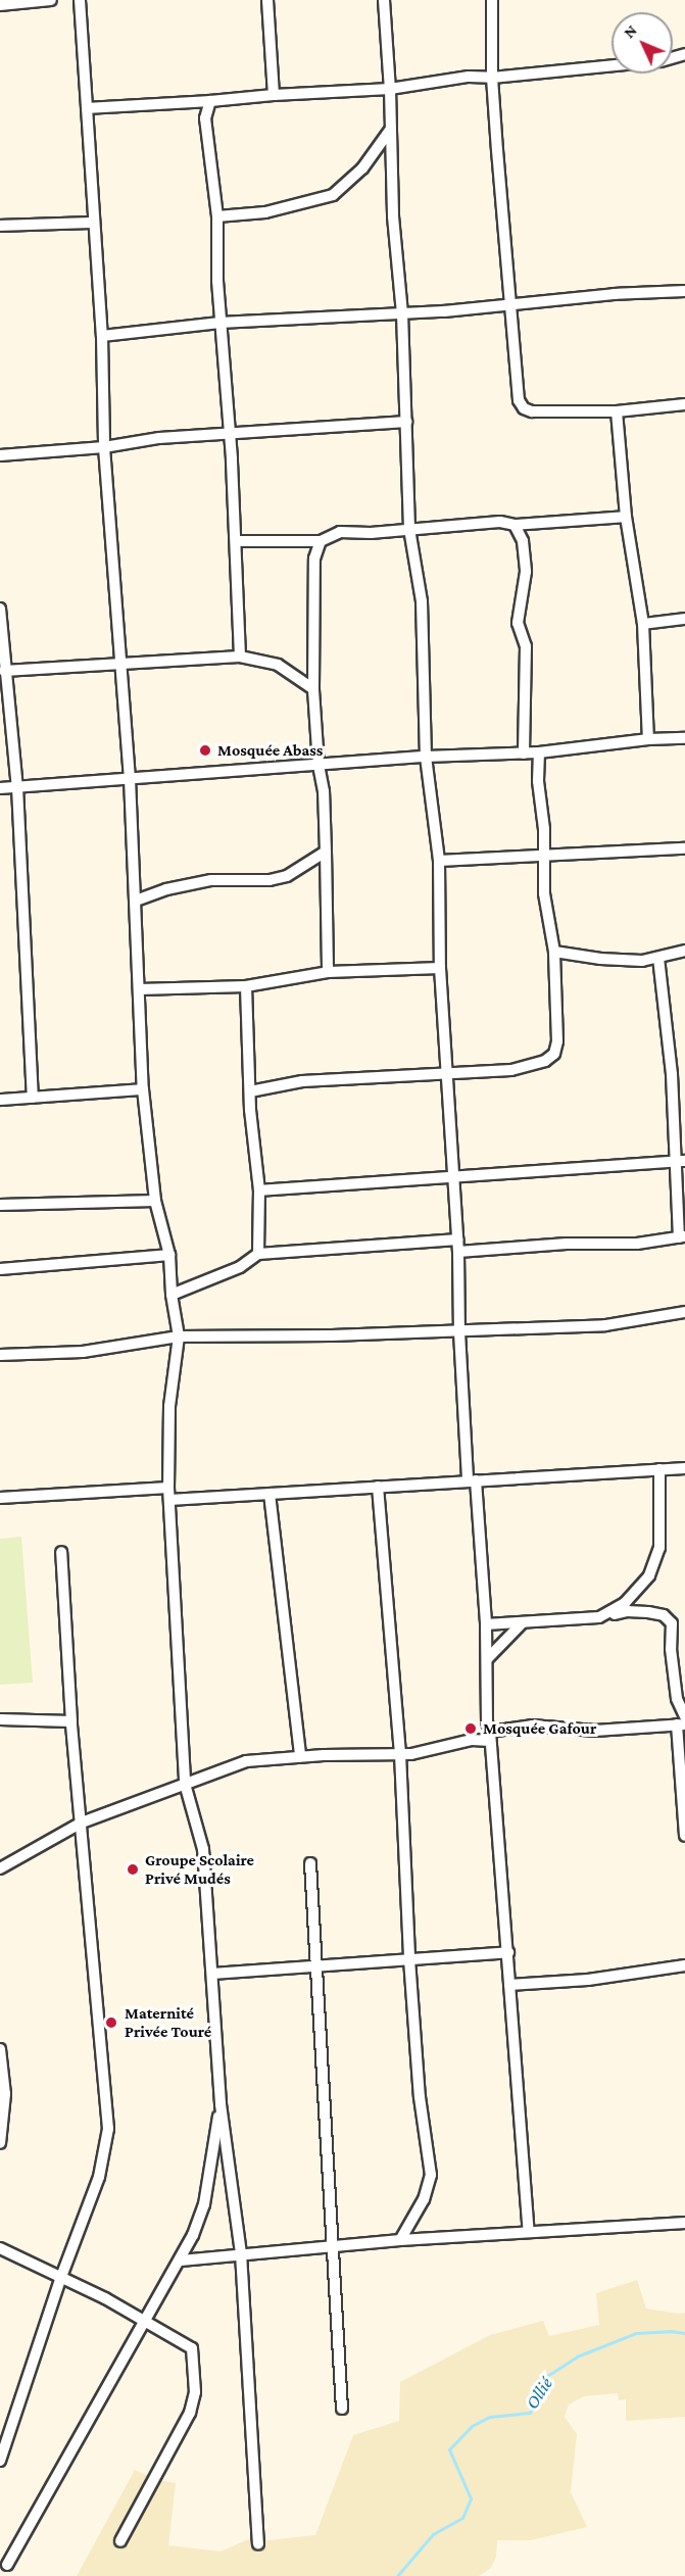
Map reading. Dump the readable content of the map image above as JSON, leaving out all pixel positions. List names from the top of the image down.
{
  "water": ["Ollié"],
  "places": [
    "Mosquée Abass",
    "Mosquée Gafour",
    "Groupe Scolaire Privé Mudés",
    "Maternité Privée Touré"
  ],
  "north": "top left"
}
